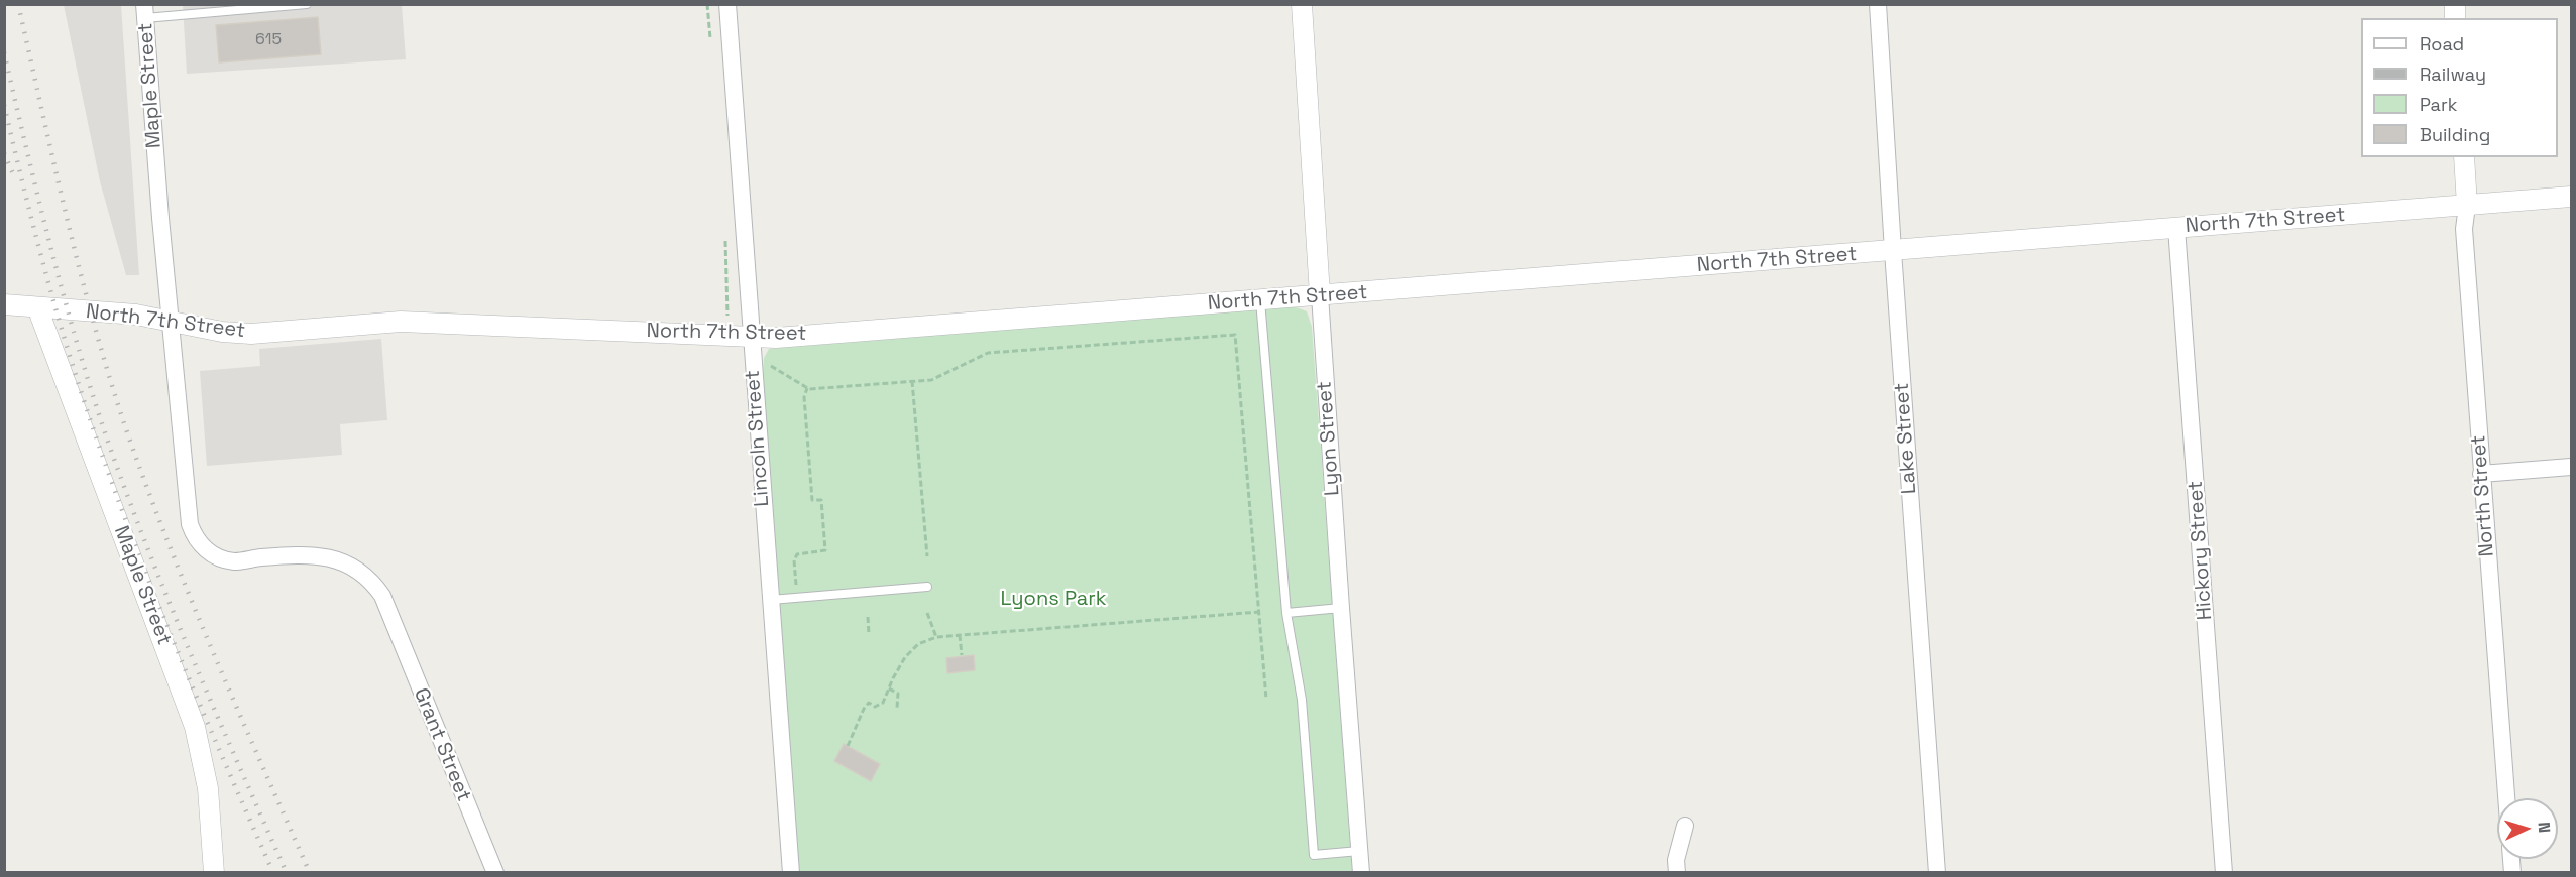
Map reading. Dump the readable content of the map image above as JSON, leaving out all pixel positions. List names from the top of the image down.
{
  "streets": {
    "street": [
      "Maple Street",
      "North 7th Street",
      "Lincoln Street",
      "Lyon Street",
      "Lake Street",
      "North Street",
      "Hickory Street",
      "Grant Street"
    ]
  },
  "crossings": [
    ["Maple Street", "North 7th Street"],
    ["Maple Street", "Grant Street"],
    ["North 7th Street", "Lincoln Street"],
    ["North 7th Street", "Lyon Street"],
    ["North 7th Street", "Lake Street"],
    ["North 7th Street", "North Street"],
    ["North 7th Street", "Hickory Street"]
  ],
  "parks": ["Lyons Park"],
  "house_numbers": ["615"],
  "legend": [
    "Road",
    "Railway",
    "Park",
    "Building"
  ],
  "north": "right"
}
